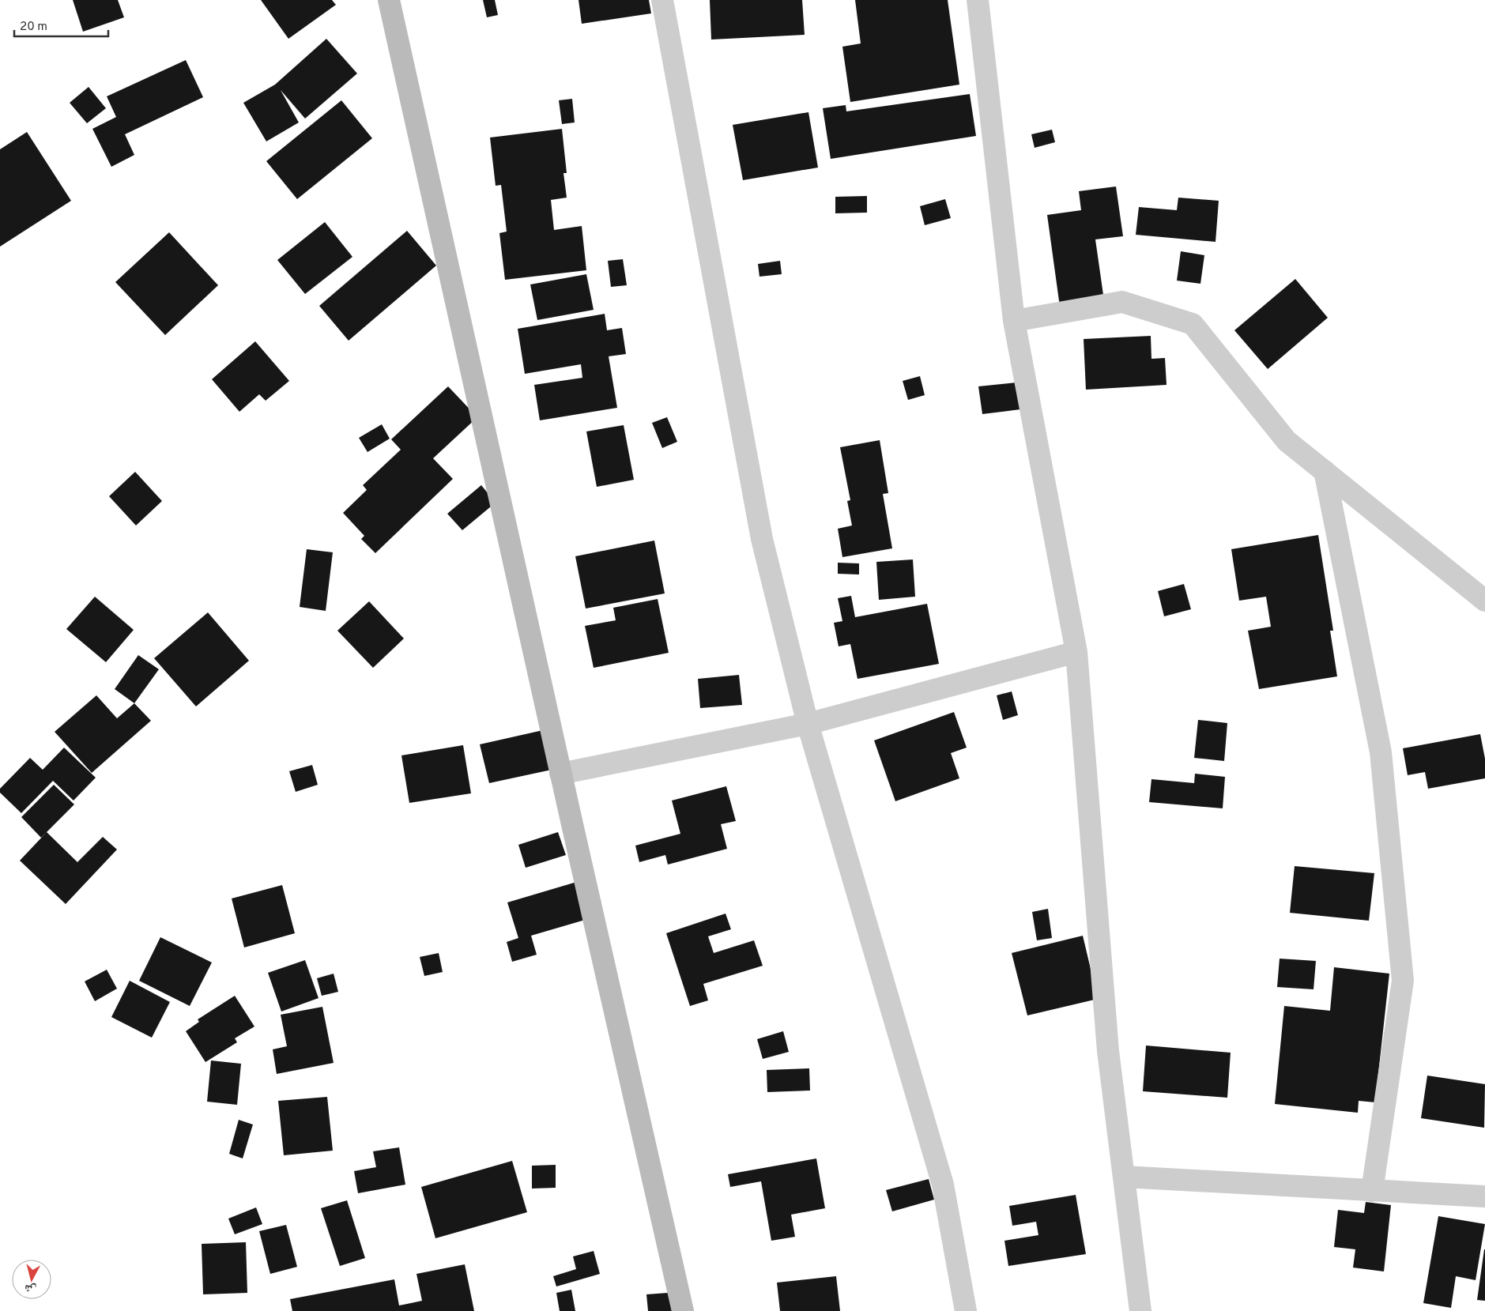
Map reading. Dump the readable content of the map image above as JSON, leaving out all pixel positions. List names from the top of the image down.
{
  "scale_bar": "20 m",
  "north": "bottom"
}
